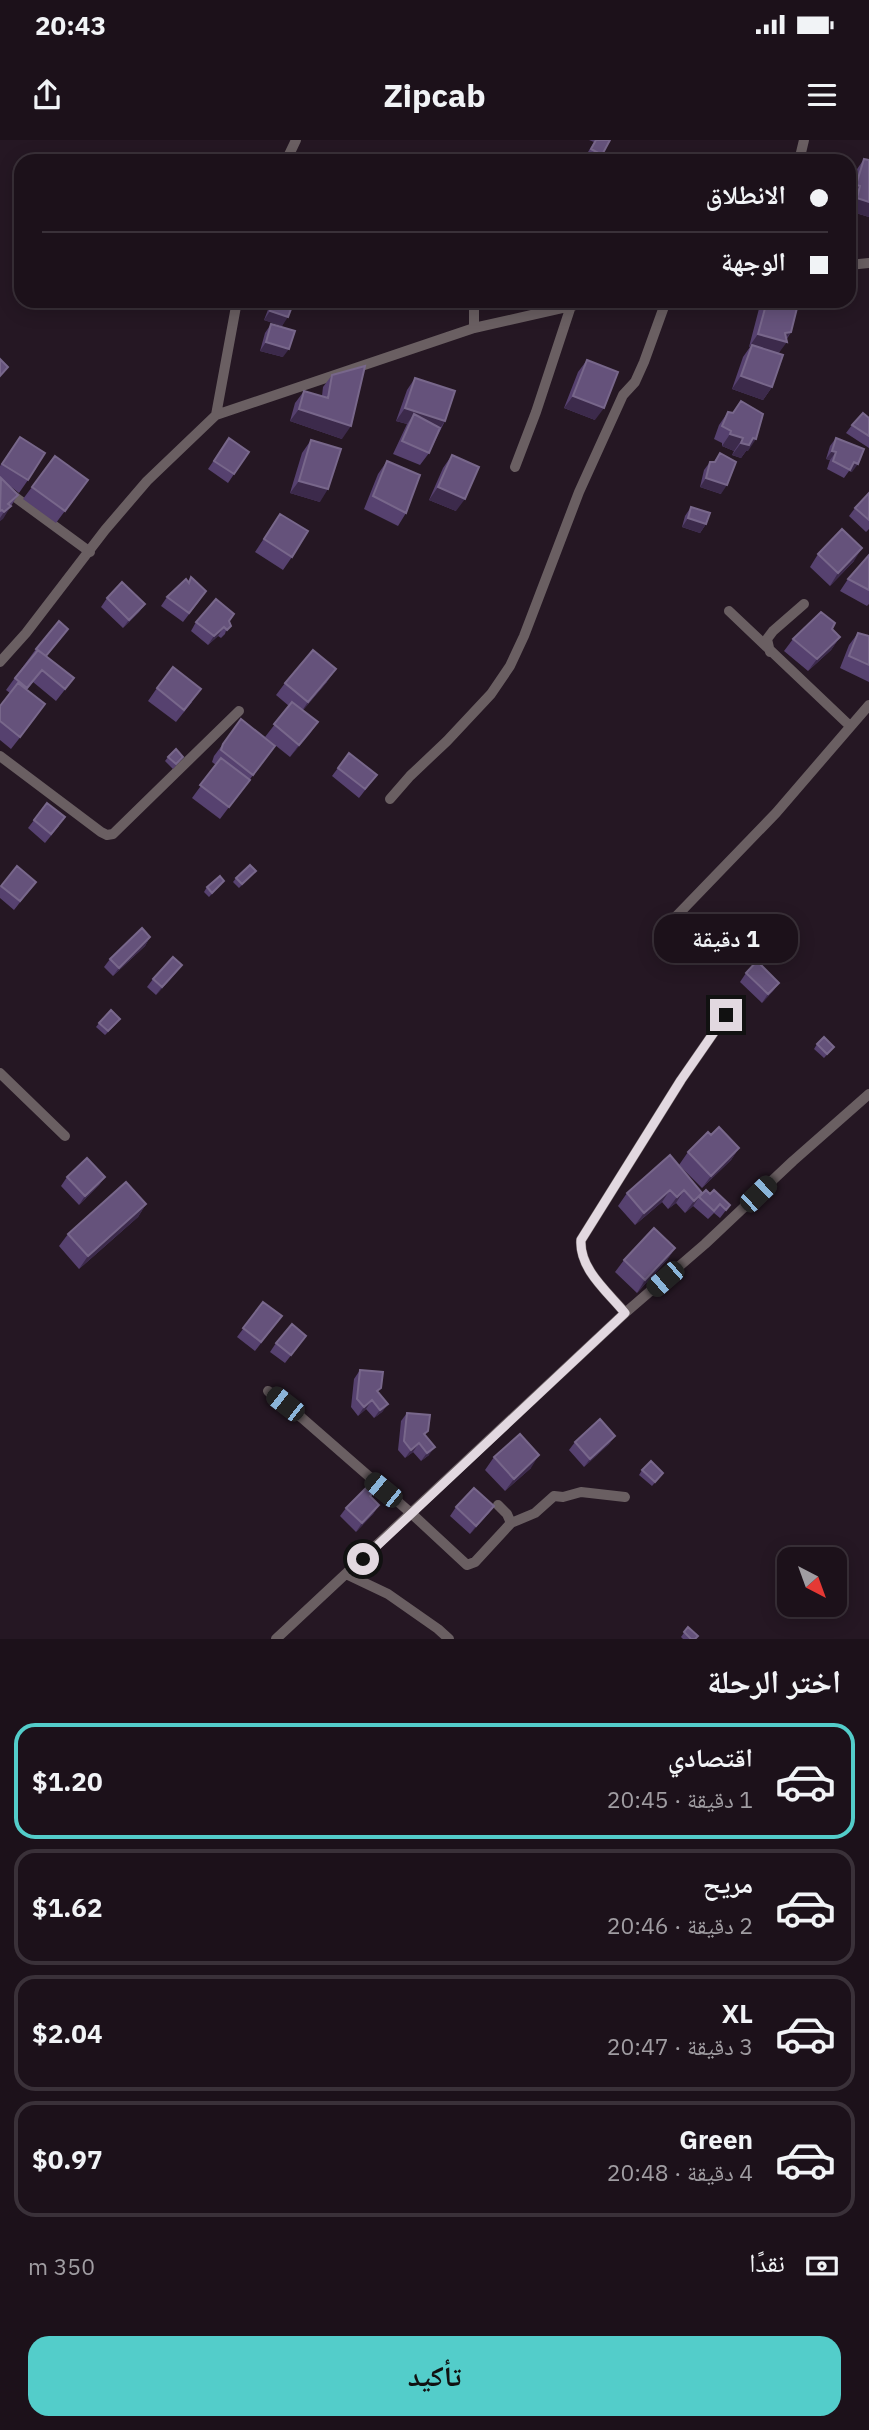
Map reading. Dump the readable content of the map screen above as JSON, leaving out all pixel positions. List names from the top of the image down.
{
  "north": "bottom right",
  "page": {
    "status": "20:43",
    "header": "Zipcab",
    "banner": ["الانطلاق", "الوجهة"],
    "bubble": "1 دقيقة",
    "heading": "اختر الرحلة",
    "list": [
      {
        "name": "اقتصادي",
        "note": "1 دقيقة · 20:45",
        "value": "$1.20"
      },
      {
        "name": "مريح",
        "note": "2 دقيقة · 20:46",
        "value": "$1.62"
      },
      {
        "name": "XL",
        "note": "3 دقيقة · 20:47",
        "value": "$2.04"
      },
      {
        "name": "Green",
        "note": "4 دقيقة · 20:48",
        "value": "$0.97"
      }
    ],
    "pay": ["نقدًا", "350 m"],
    "buttons": "تأكيد"
  }
}
